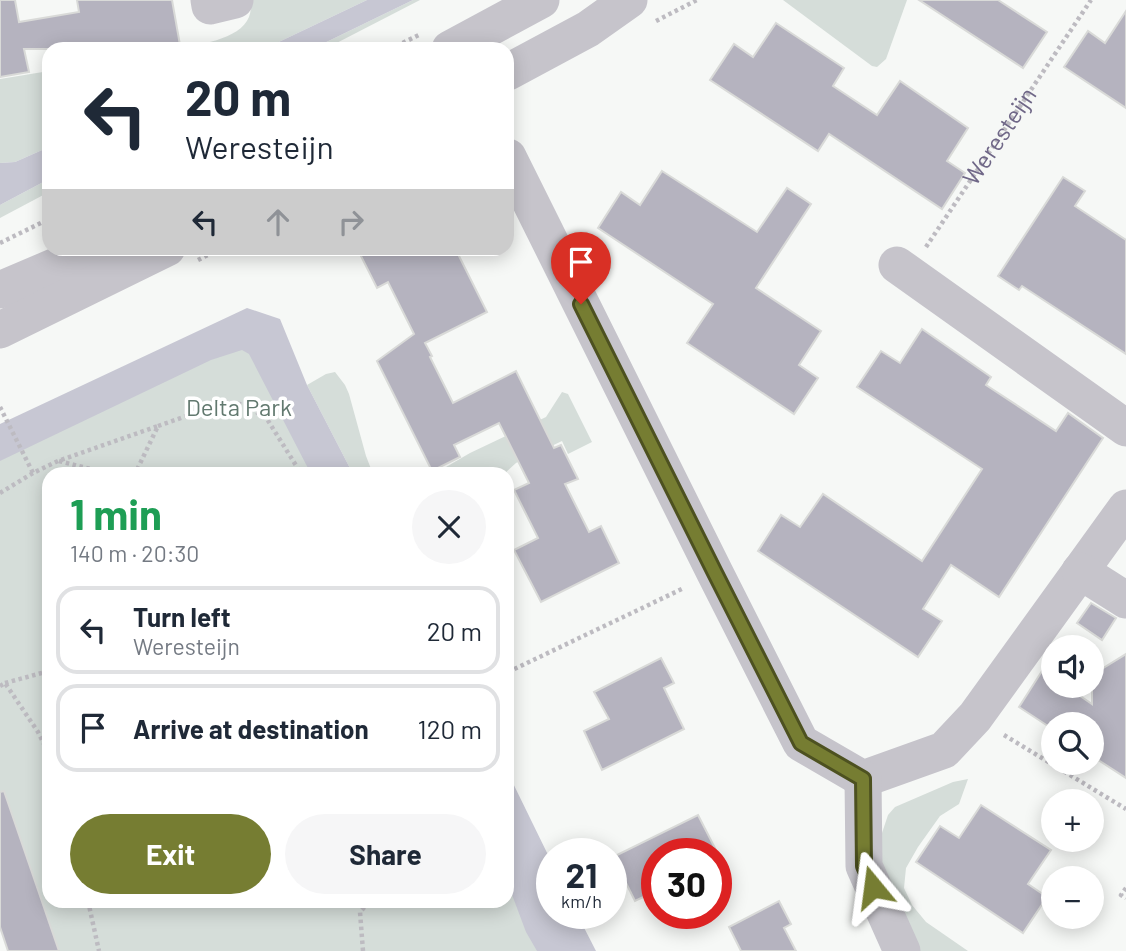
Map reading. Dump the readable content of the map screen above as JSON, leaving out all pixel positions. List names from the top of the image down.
{
  "streets": {
    "path": ["Weresteijn"]
  },
  "parks": ["Delta Park"],
  "page": {
    "turn": ["20 m", "Weresteijn"],
    "heading": ["1 min", "140 m · 20:30"],
    "list": [
      {
        "name": "Turn left",
        "note": "Weresteijn",
        "value": "20 m"
      },
      {
        "name": "Arrive at destination",
        "value": "120 m"
      }
    ],
    "map_buttons": ["+", "−"],
    "buttons": ["Exit", "Share"],
    "speed": "21 km/h",
    "limit": "30"
  }
}
